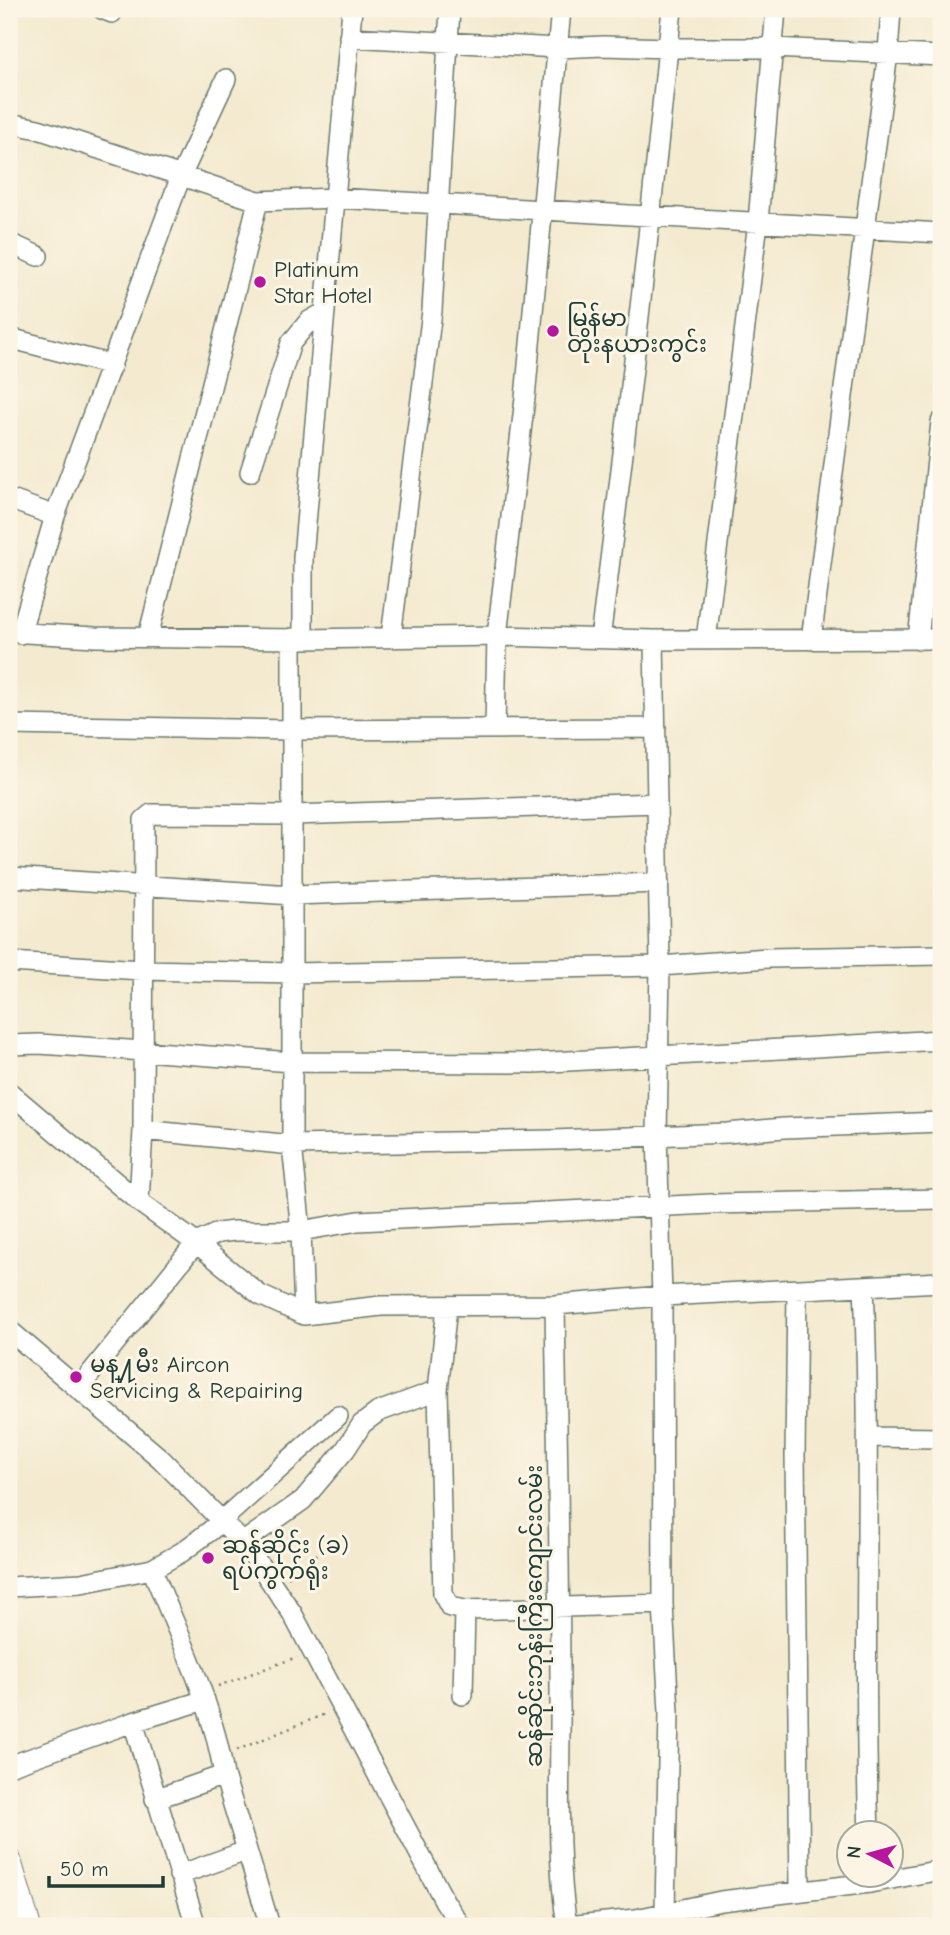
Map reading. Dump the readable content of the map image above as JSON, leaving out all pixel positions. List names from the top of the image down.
{
  "streets": {
    "street": ["ဆန်ဆိုင်းဘုန်းကြီးကျောင်းလမ်း"]
  },
  "places": [
    "Platinum Star Hotel",
    "မြန်မာ တိုးနယားကွင်း",
    "မန္႔မီး Aircon Servicing & Repairing",
    "ဆန်ဆိုင်း (ခ) ရပ်ကွက်ရုံး"
  ],
  "scale_bar": "50 m",
  "north": "left"
}
